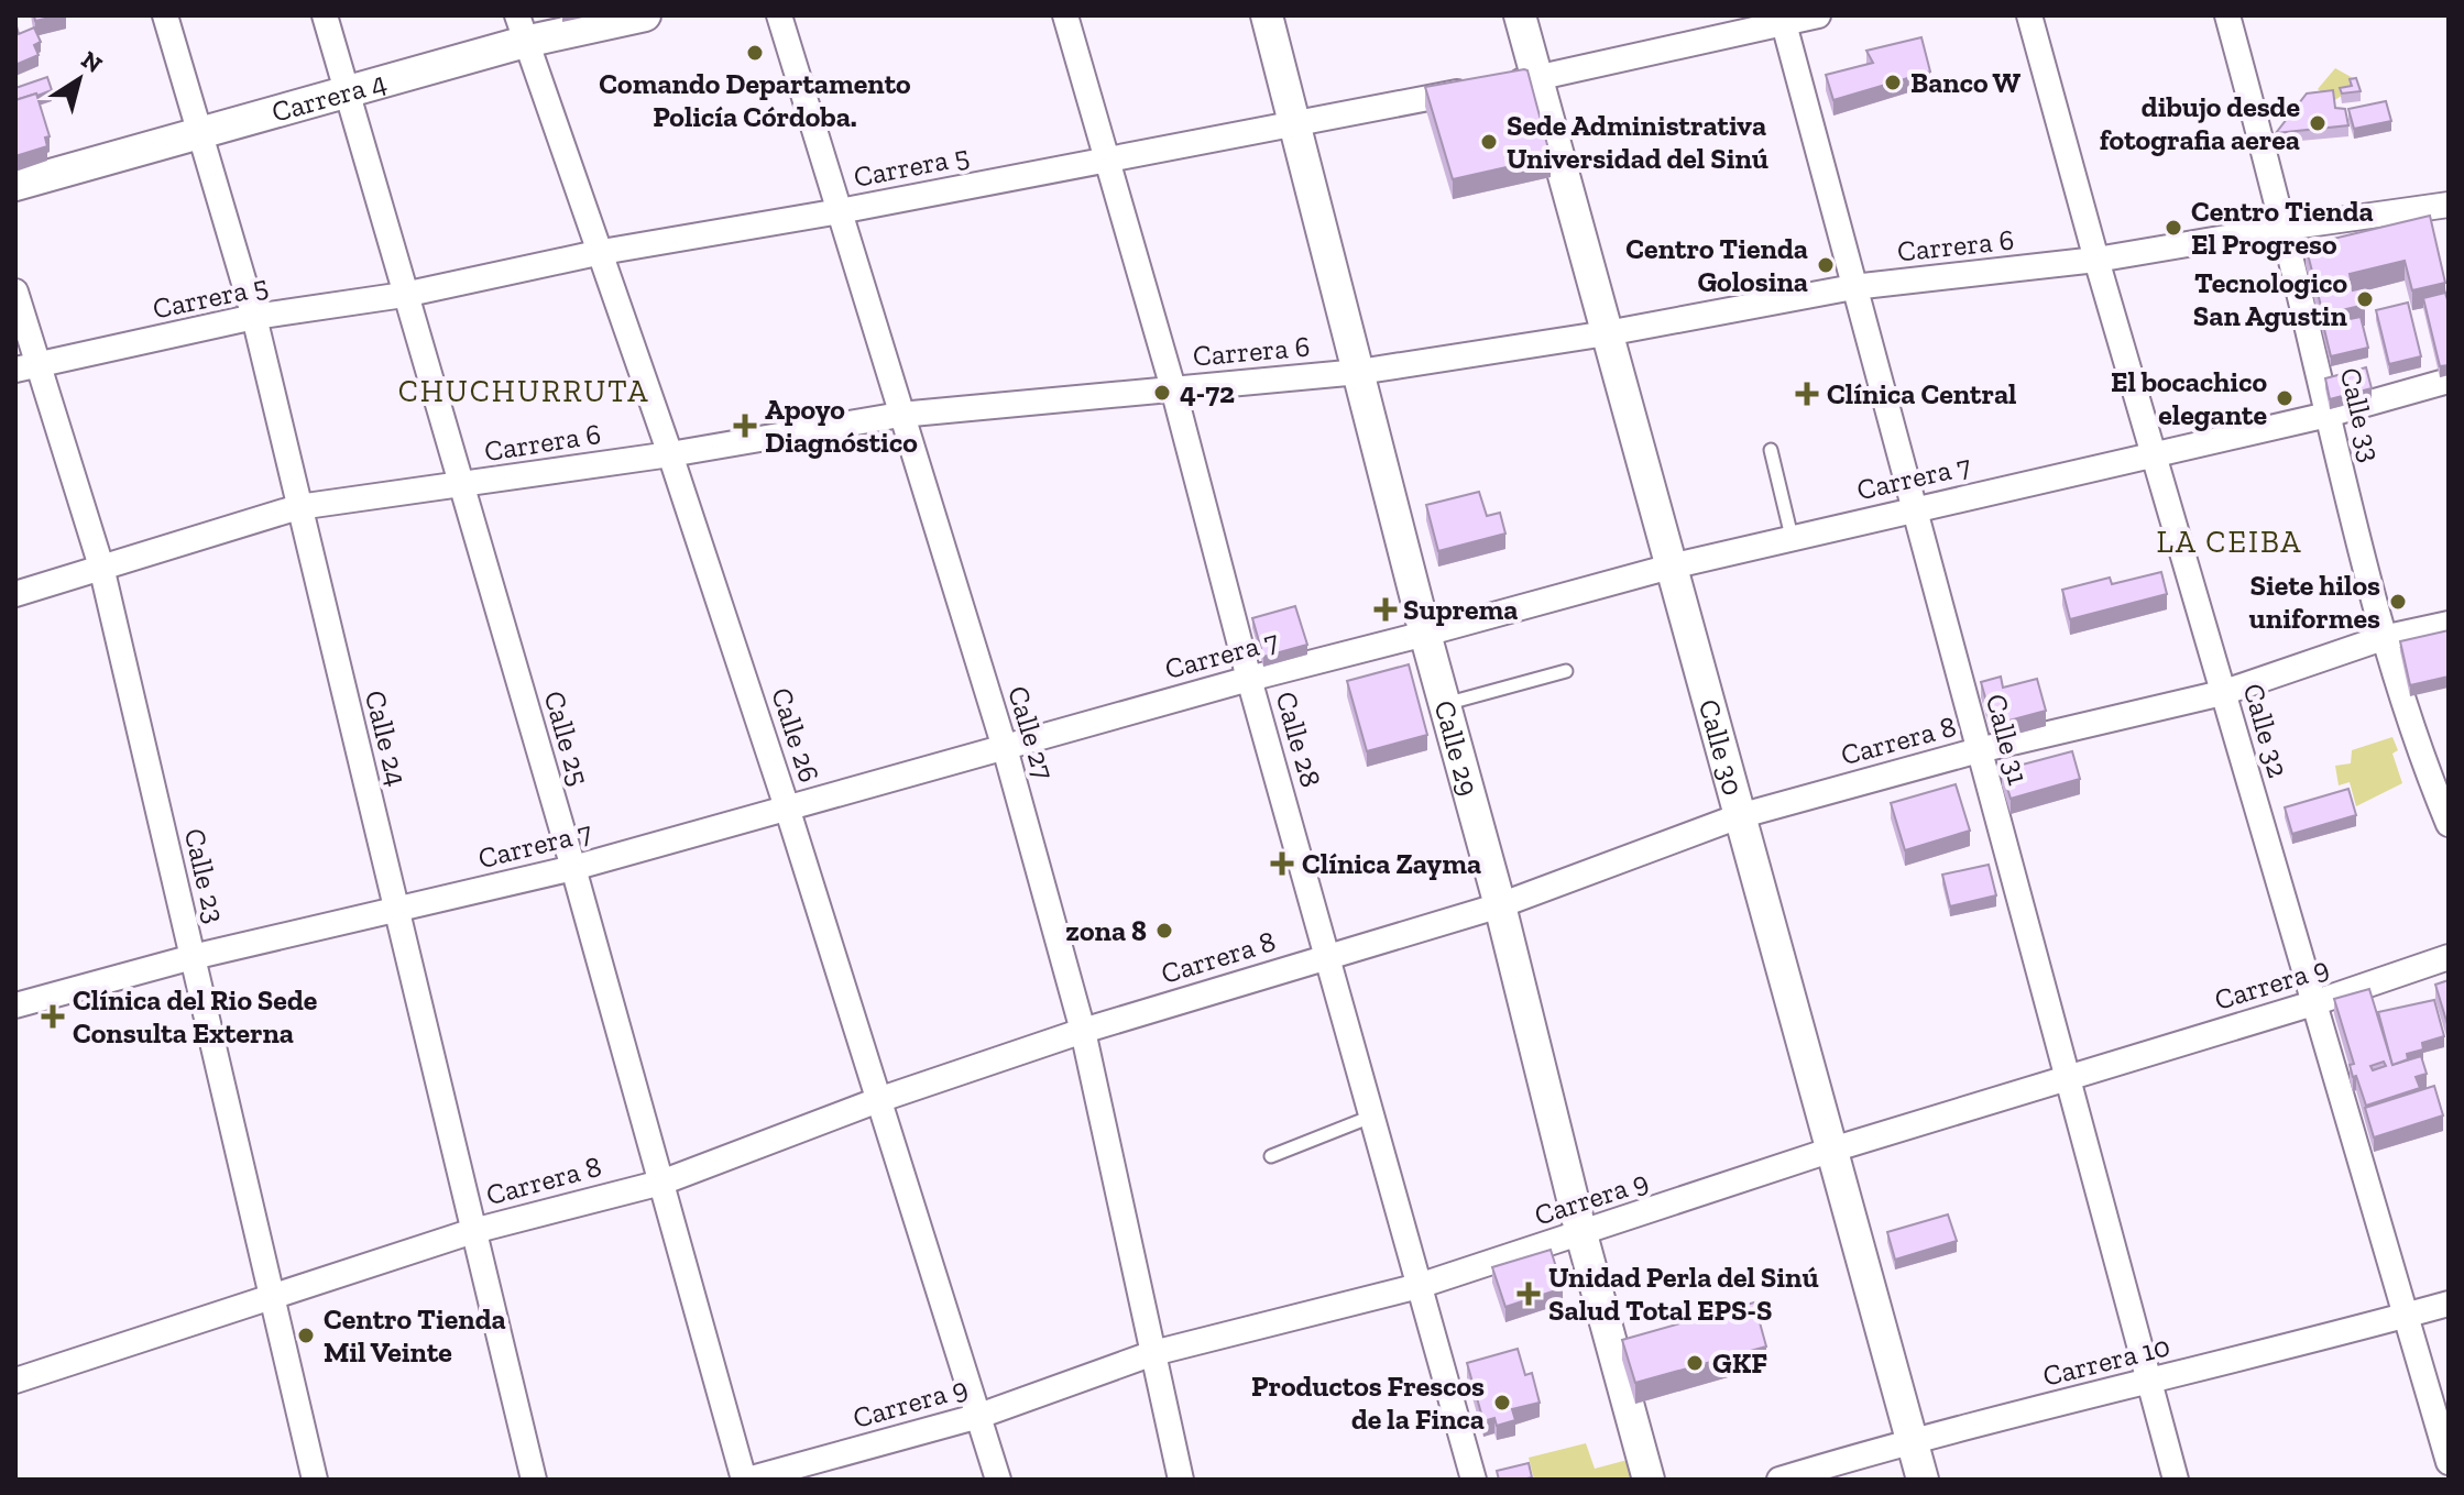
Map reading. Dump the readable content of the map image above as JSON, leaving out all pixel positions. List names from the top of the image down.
{
  "streets": {
    "street": [
      "Carrera 4",
      "Carrera 5",
      "Carrera 6",
      "Calle 33",
      "Carrera 7",
      "Calle 32",
      "Calle 27",
      "Calle 26",
      "Calle 24",
      "Calle 25",
      "Calle 28",
      "Calle 31",
      "Carrera 8",
      "Calle 29",
      "Calle 30",
      "Calle 23",
      "Carrera 9",
      "Carrera 10"
    ]
  },
  "crossings": [
    ["Carrera 4", "Calle 26"],
    ["Carrera 4", "Calle 24"],
    ["Carrera 4", "Calle 25"],
    ["Carrera 5", "Calle 27"],
    ["Carrera 5", "Calle 26"],
    ["Carrera 5", "Calle 24"],
    ["Carrera 5", "Calle 25"],
    ["Carrera 5", "Calle 28"],
    ["Carrera 5", "Calle 31"],
    ["Carrera 5", "Calle 29"],
    ["Carrera 5", "Calle 30"],
    ["Carrera 5", "Calle 23"],
    ["Carrera 6", "Calle 33"],
    ["Carrera 6", "Calle 32"],
    ["Carrera 6", "Calle 27"],
    ["Carrera 6", "Calle 26"],
    ["Carrera 6", "Calle 24"],
    ["Carrera 6", "Calle 25"],
    ["Carrera 6", "Calle 28"],
    ["Carrera 6", "Calle 31"],
    ["Carrera 6", "Calle 29"],
    ["Carrera 6", "Calle 30"],
    ["Carrera 6", "Calle 23"],
    ["Calle 33", "Carrera 7"],
    ["Calle 33", "Carrera 8"],
    ["Carrera 7", "Calle 32"],
    ["Carrera 7", "Calle 27"],
    ["Carrera 7", "Calle 26"],
    ["Carrera 7", "Calle 24"],
    ["Carrera 7", "Calle 25"],
    ["Carrera 7", "Calle 28"],
    ["Carrera 7", "Calle 31"],
    ["Carrera 7", "Calle 29"],
    ["Carrera 7", "Calle 30"],
    ["Carrera 7", "Calle 23"],
    ["Calle 32", "Carrera 8"],
    ["Calle 32", "Carrera 9"],
    ["Calle 32", "Carrera 10"],
    ["Calle 27", "Carrera 8"],
    ["Calle 27", "Carrera 9"],
    ["Calle 26", "Carrera 8"],
    ["Calle 26", "Carrera 9"],
    ["Calle 24", "Carrera 8"],
    ["Calle 25", "Carrera 8"],
    ["Calle 25", "Carrera 9"],
    ["Calle 28", "Carrera 8"],
    ["Calle 28", "Carrera 9"],
    ["Calle 31", "Carrera 8"],
    ["Calle 31", "Carrera 9"],
    ["Calle 31", "Carrera 10"],
    ["Carrera 8", "Calle 29"],
    ["Carrera 8", "Calle 30"],
    ["Carrera 8", "Calle 23"],
    ["Calle 29", "Carrera 9"],
    ["Calle 30", "Carrera 9"],
    ["Calle 30", "Carrera 10"]
  ],
  "districts": ["CHUCHURRUTA", "LA CEIBA"],
  "places": {
    "other": [
      "Comando Departamento Policía Córdoba.",
      "Banco W",
      "dibujo desde fotografia aerea",
      "Sede Administrativa Universidad del Sinú",
      "Centro Tienda El Progreso",
      "Centro Tienda Golosina",
      "Tecnologico San Agustin",
      "4-72",
      "El bocachico elegante",
      "Siete hilos uniformes",
      "zona 8",
      "Centro Tienda Mil Veinte",
      "GKF",
      "Productos Frescos de la Finca"
    ],
    "health": [
      "Clínica Central",
      "Apoyo Diagnóstico",
      "Suprema",
      "Clínica Zayma",
      "Clínica del Rio Sede Consulta Externa",
      "Unidad Perla del Sinú Salud Total EPS-S"
    ]
  },
  "north": "top right"
}
